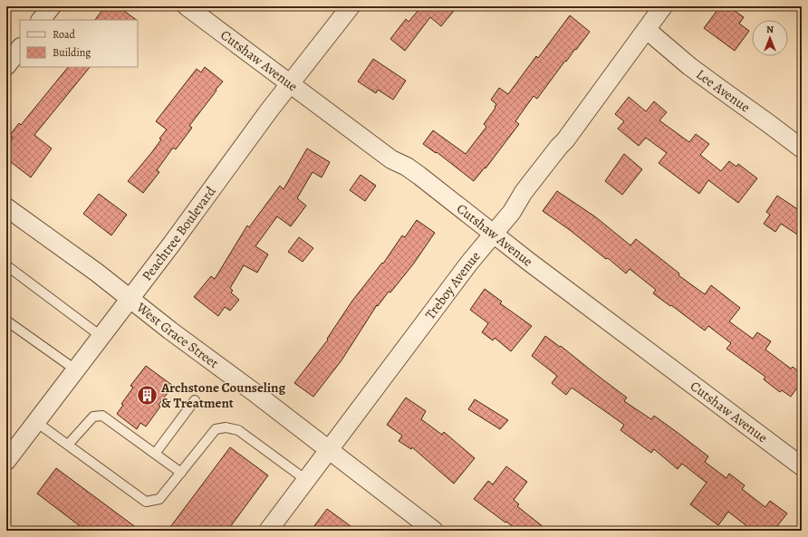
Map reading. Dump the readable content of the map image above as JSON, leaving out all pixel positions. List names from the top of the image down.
{
  "streets": {
    "street": [
      "Cutshaw Avenue",
      "Lee Avenue",
      "Peachtree Boulevard",
      "Treboy Avenue",
      "West Grace Street"
    ]
  },
  "crossings": [
    ["Cutshaw Avenue", "Peachtree Boulevard"],
    ["Cutshaw Avenue", "Treboy Avenue"],
    ["Lee Avenue", "Treboy Avenue"],
    ["Peachtree Boulevard", "West Grace Street"],
    ["Treboy Avenue", "West Grace Street"]
  ],
  "places": {
    "building": ["Archstone Counseling & Treatment"]
  },
  "legend": ["Road", "Building"],
  "north": "top"
}
